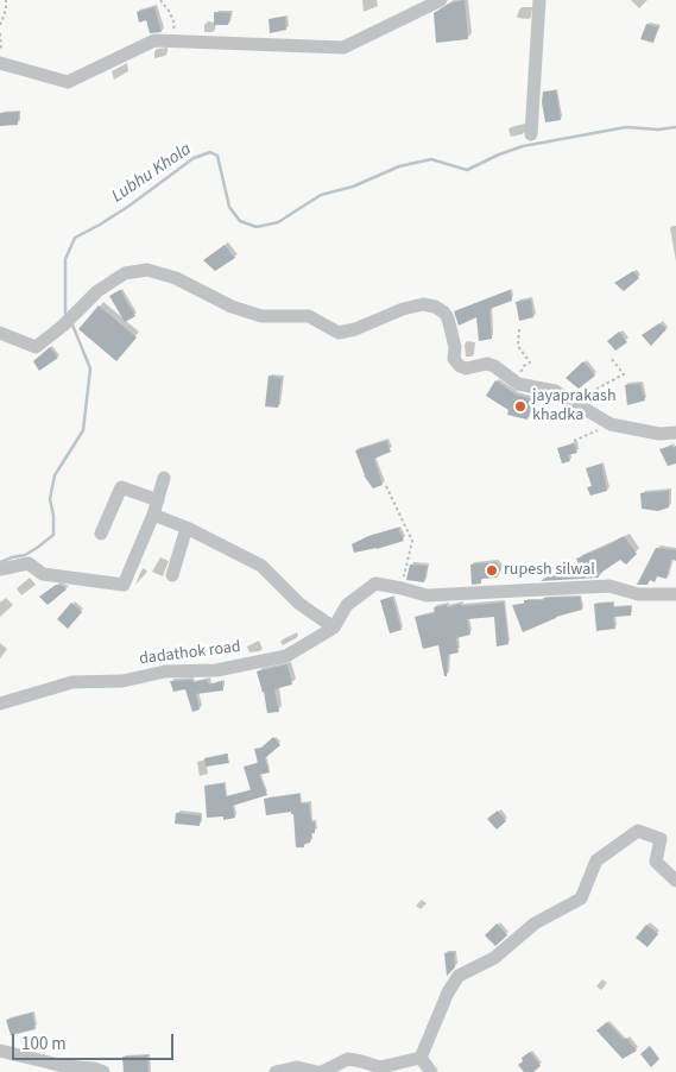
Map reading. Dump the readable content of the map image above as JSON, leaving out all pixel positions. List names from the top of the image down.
{
  "streets": {
    "street": ["dadathok road"]
  },
  "water": ["Lubhu Khola"],
  "places": ["jayaprakash khadka", "rupesh silwal"],
  "scale_bar": "100 m"
}
